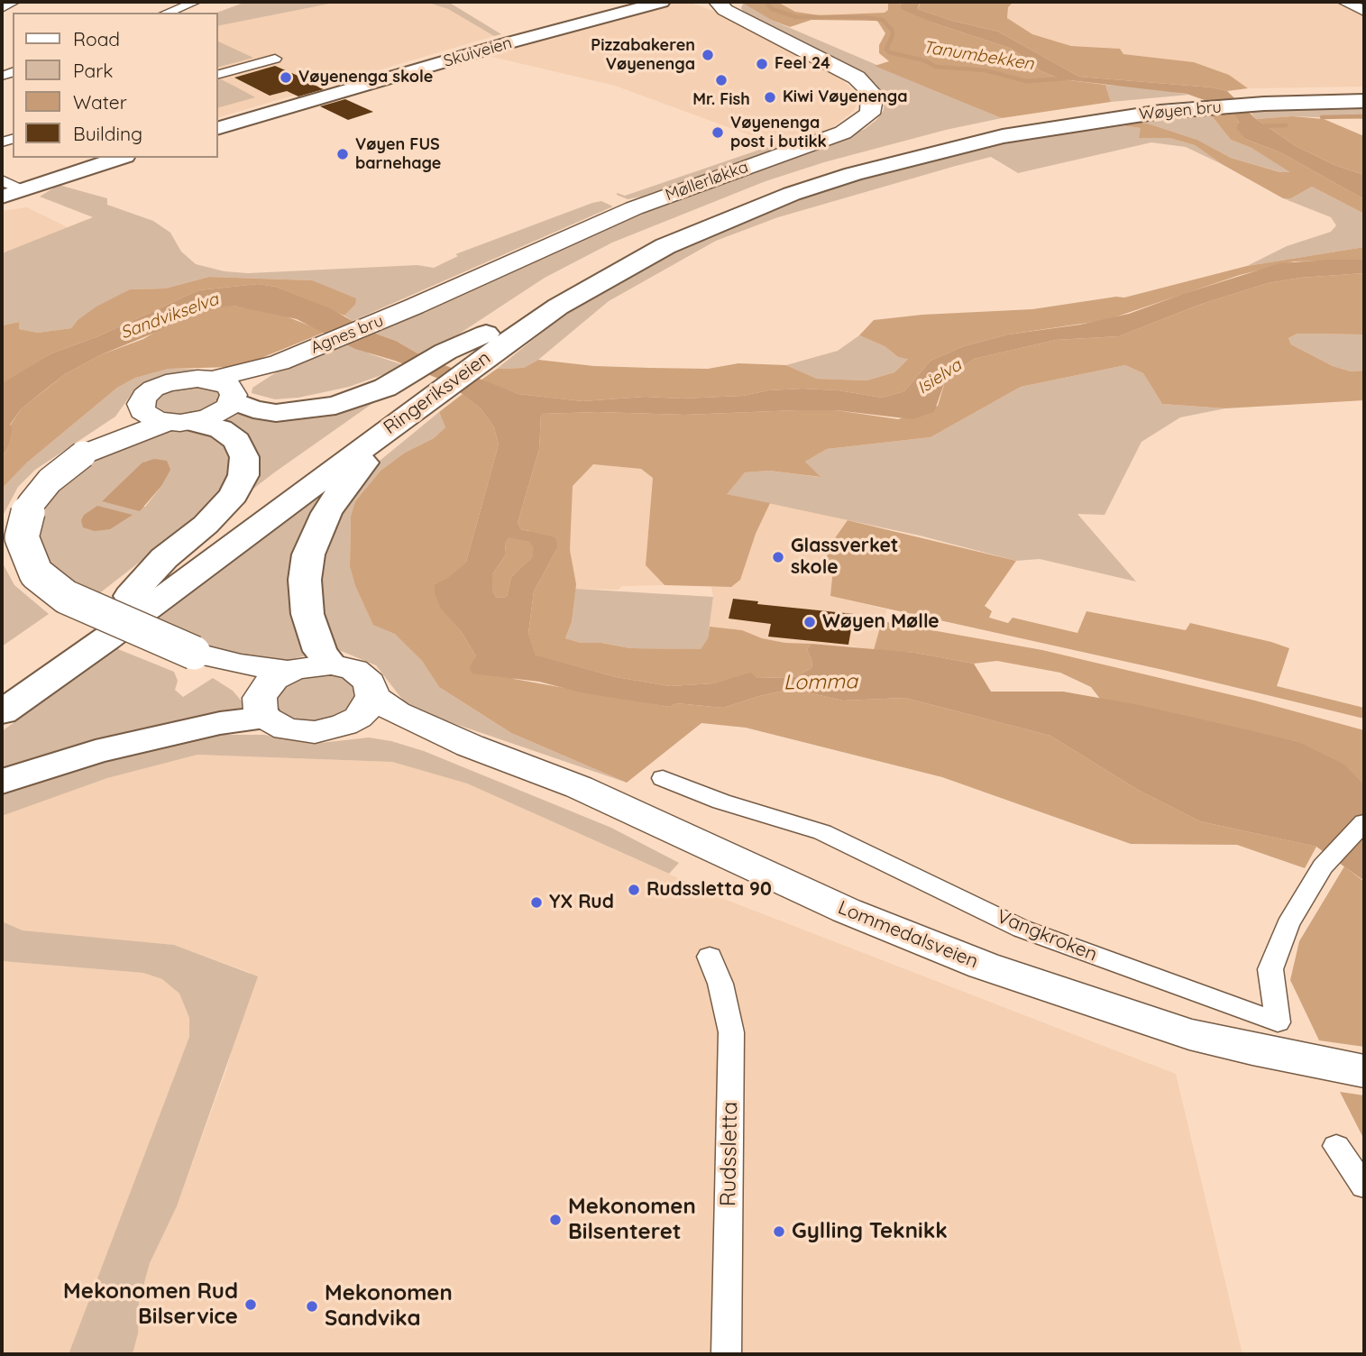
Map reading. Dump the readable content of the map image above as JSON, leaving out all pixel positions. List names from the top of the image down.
{
  "streets": {
    "highway": ["Wøyen bru", "Ringeriksveien"],
    "main road": [
      "Skuiveien",
      "Møllerløkka",
      "Agnes bru",
      "Lommedalsveien"
    ],
    "street": ["Vangkroken", "Rudssletta"]
  },
  "crossings": [
    ["Wøyen bru", "Ringeriksveien"],
    ["Møllerløkka", "Agnes bru"]
  ],
  "water": [
    "Tanumbekken",
    "Sandvikselva",
    "Isielva",
    "Lomma"
  ],
  "places": [
    "Pizzabakeren Vøyenenga",
    "Feel 24",
    "Vøyenenga skole",
    "Mr. Fish",
    "Kiwi Vøyenenga",
    "Vøyenenga post i butikk",
    "Vøyen FUS barnehage",
    "Glassverket skole",
    "Wøyen Mølle",
    "Rudssletta 90",
    "YX Rud",
    "Mekonomen Bilsenteret",
    "Gylling Teknikk",
    "Mekonomen Rud Bilservice",
    "Mekonomen Sandvika"
  ],
  "legend": [
    "Road",
    "Park",
    "Water",
    "Building"
  ]
}
